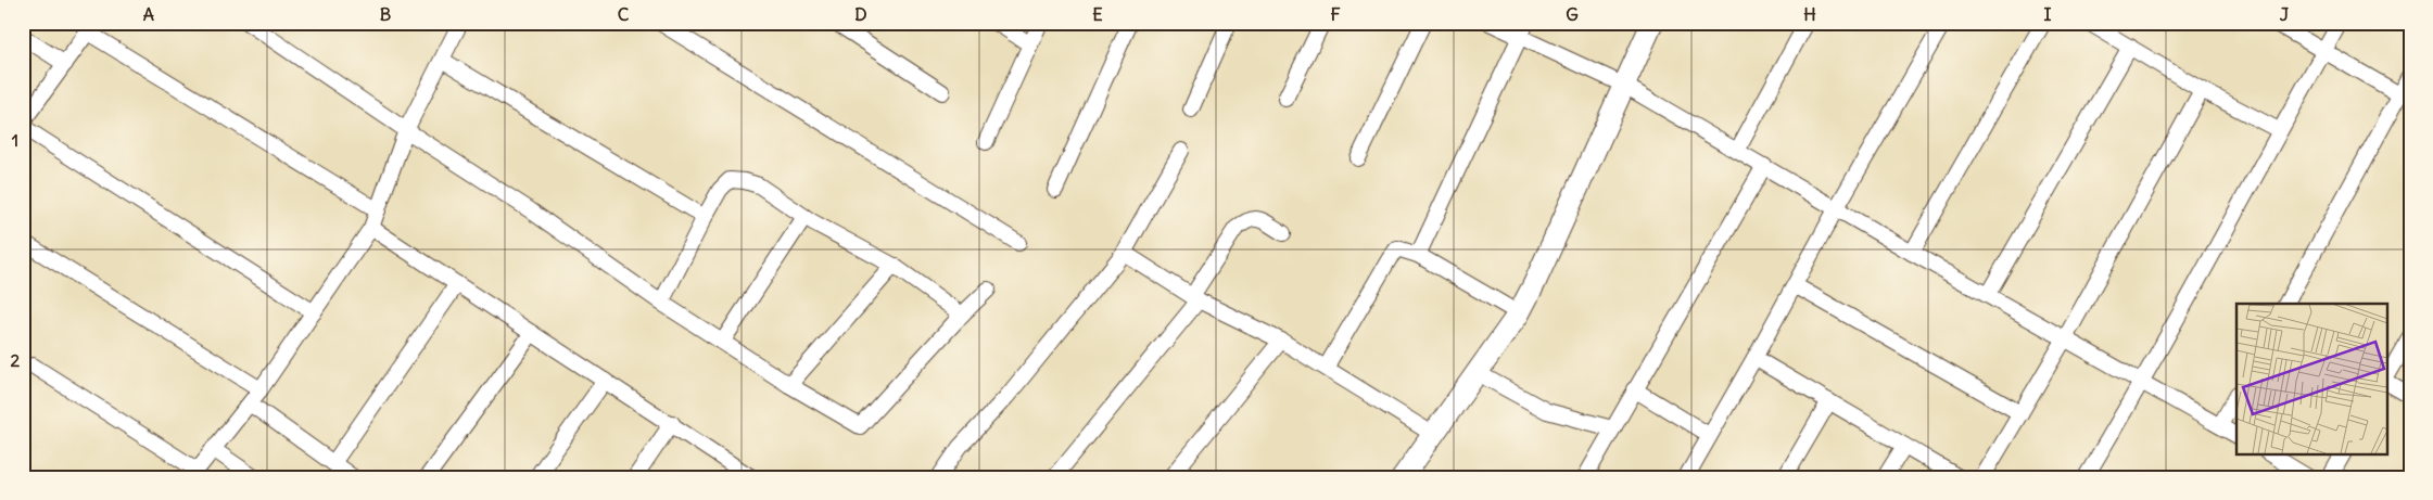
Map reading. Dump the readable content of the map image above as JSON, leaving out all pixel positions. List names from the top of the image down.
{
  "grid": {
    "columns": [
      "A",
      "B",
      "C",
      "D",
      "E",
      "F",
      "G",
      "H",
      "I",
      "J"
    ],
    "rows": ["1", "2"]
  }
}
